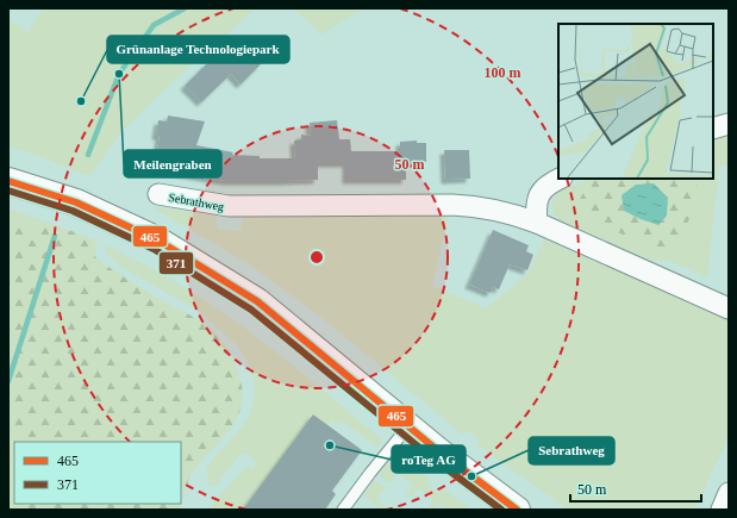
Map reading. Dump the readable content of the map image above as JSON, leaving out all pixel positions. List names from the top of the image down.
{
  "streets": {
    "street": ["Sebrathweg"]
  },
  "places": [
    "Meilengraben",
    "Grünanlage Technologiepark",
    "roTeg AG",
    "Sebrathweg"
  ],
  "lines": ["transit line 465", "transit line 371"],
  "legend": ["465", "371"],
  "scale_bar": "50 m",
  "rings": ["100 m", "50 m"]
}
